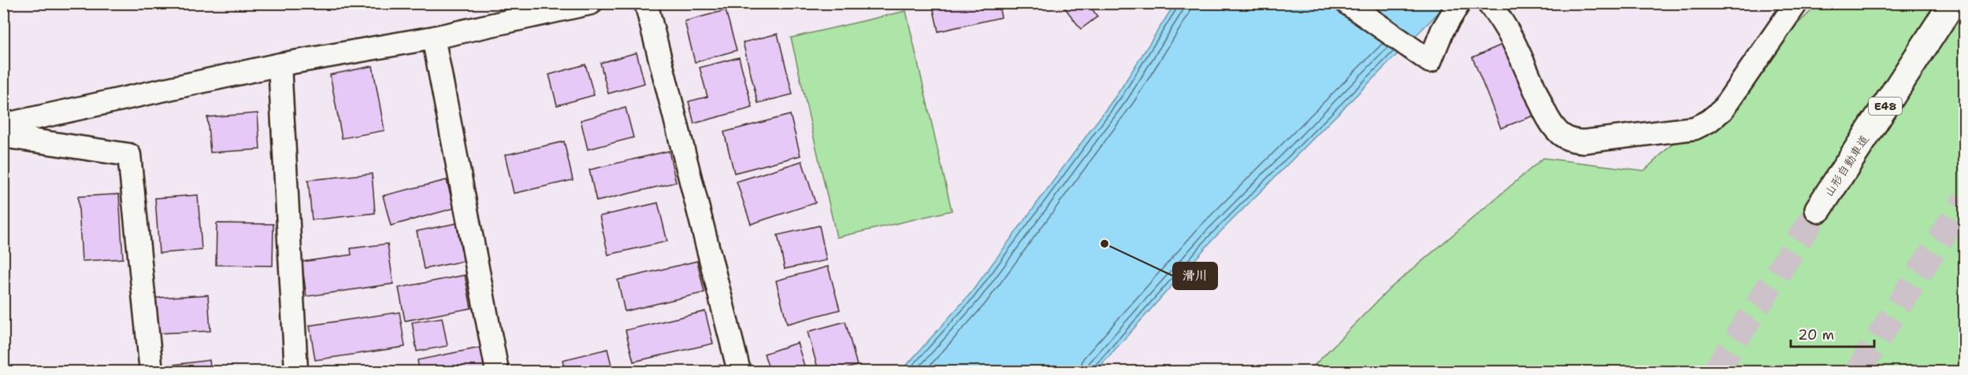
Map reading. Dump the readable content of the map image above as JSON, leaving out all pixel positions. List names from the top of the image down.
{
  "streets": {
    "highway": ["E48", "山形自動車道"]
  },
  "places": ["滑川"],
  "scale_bar": "20 m"
}
